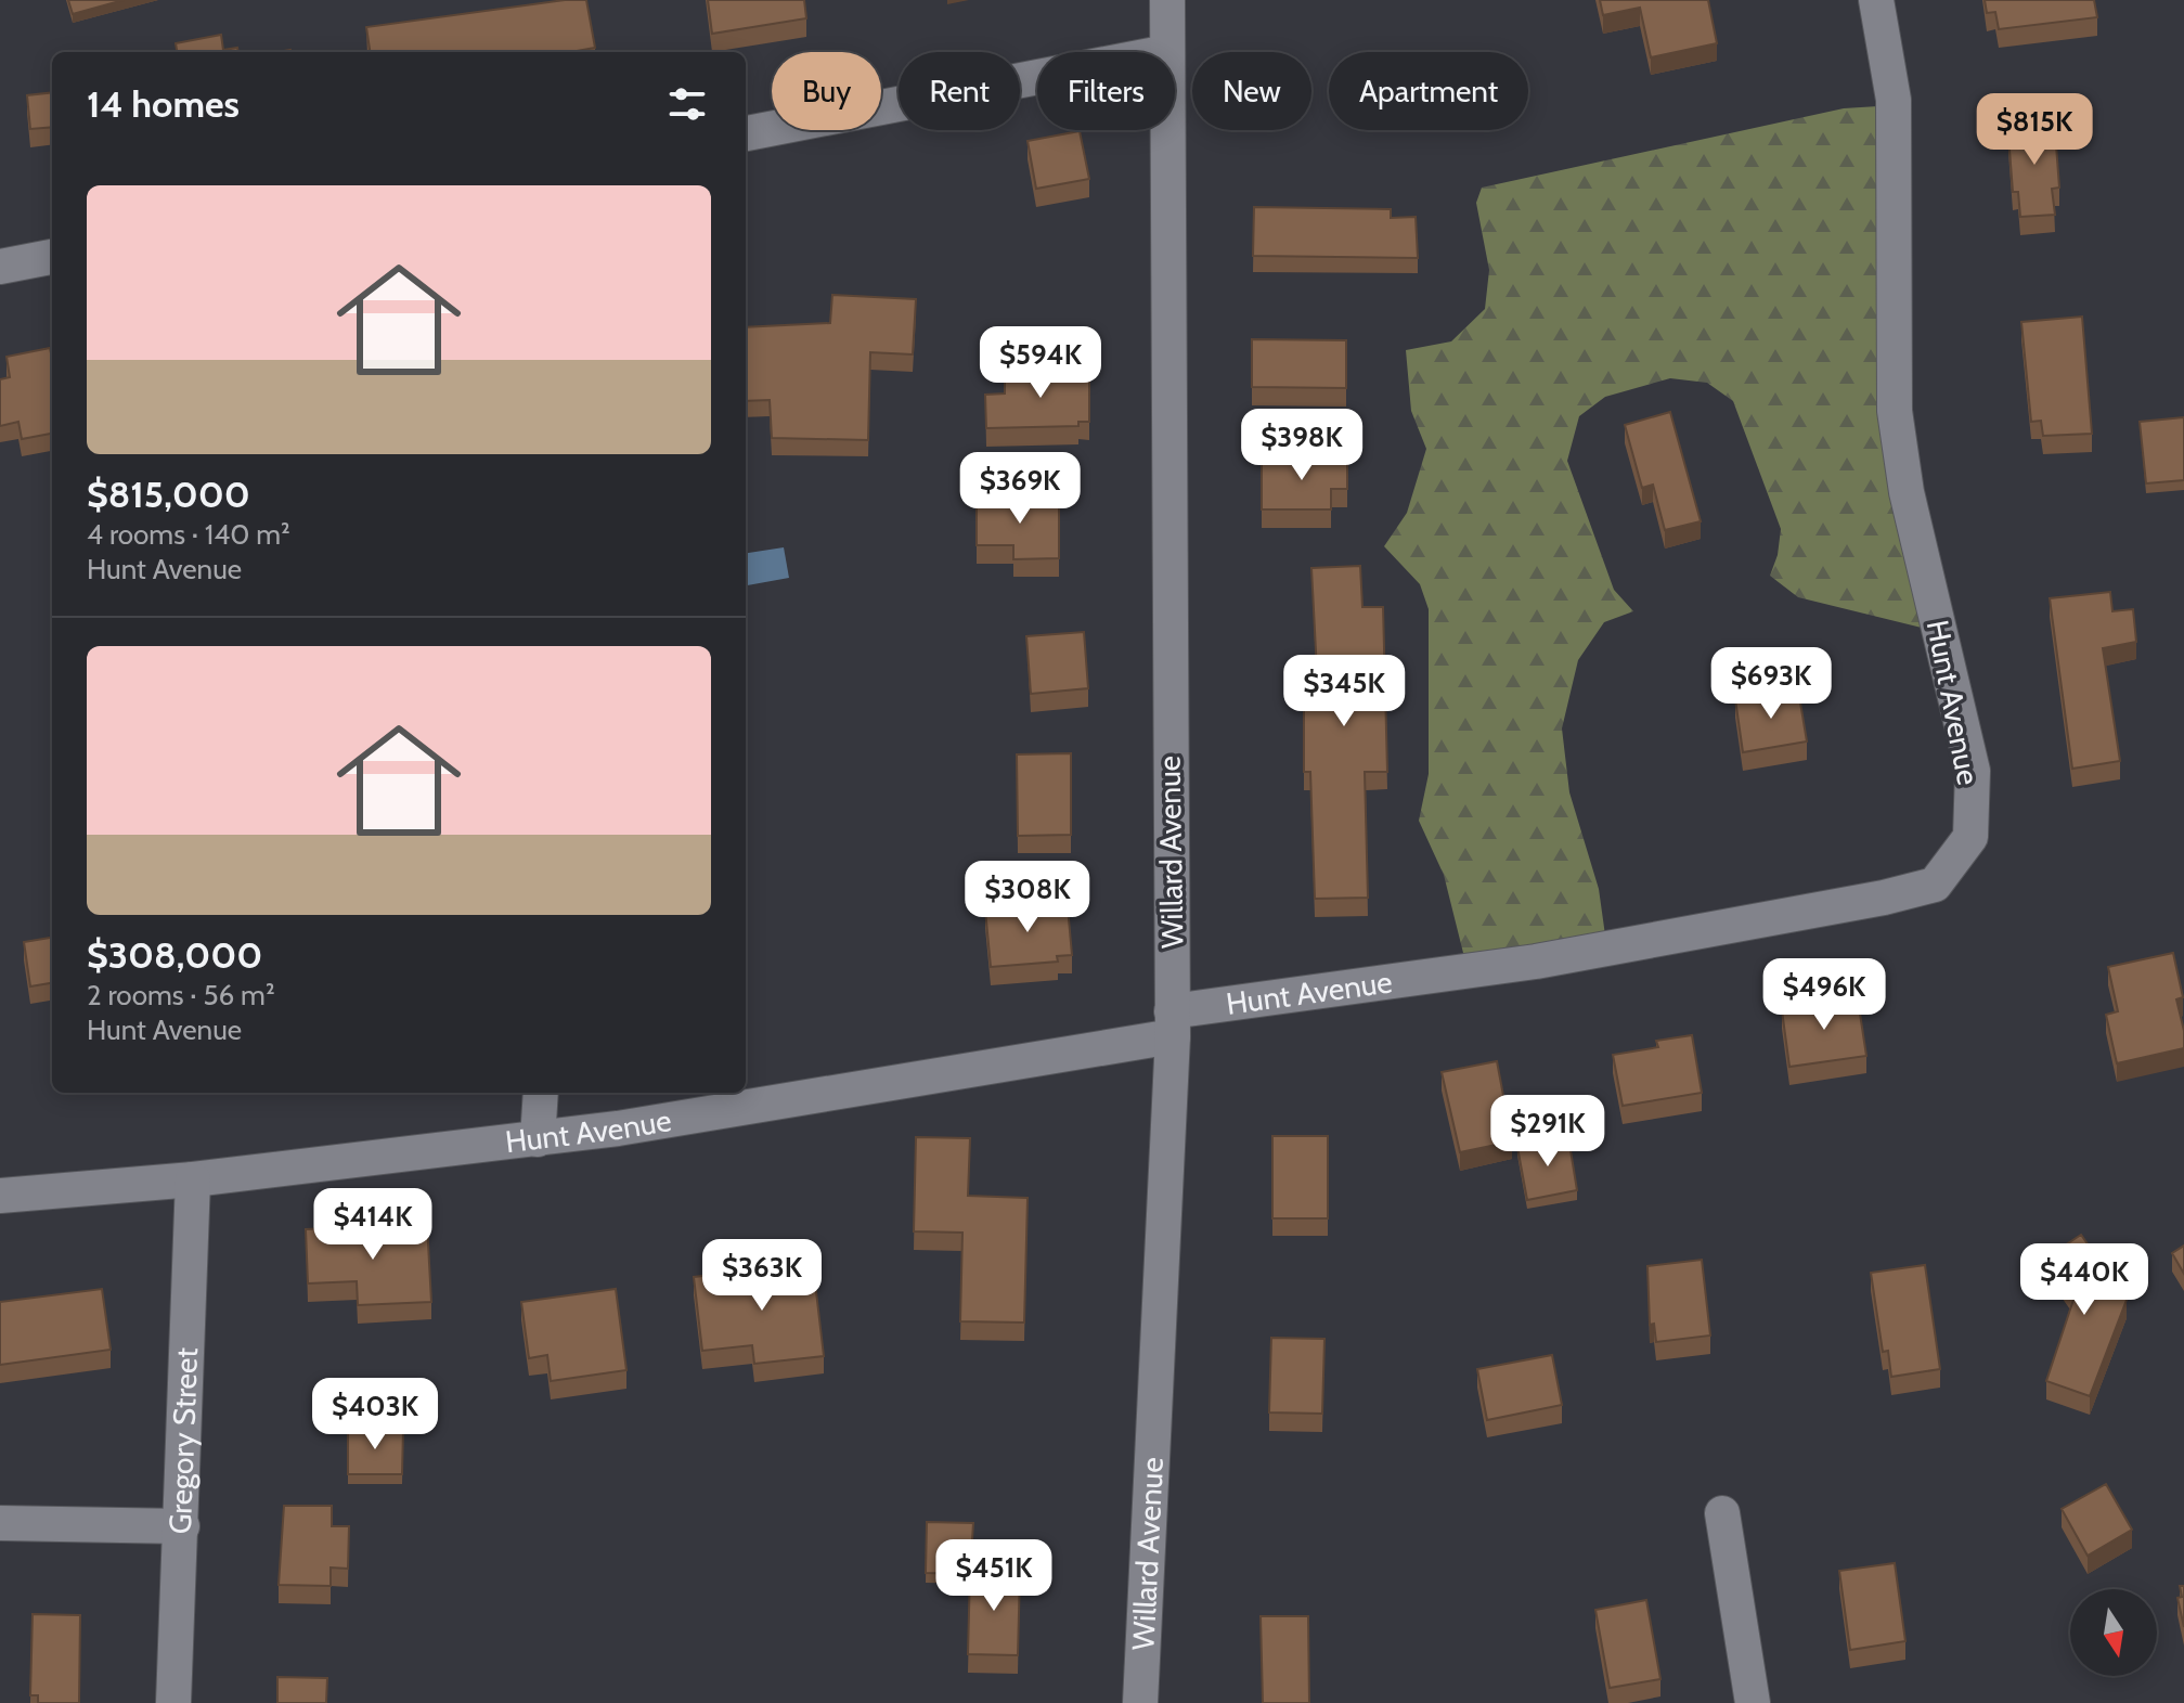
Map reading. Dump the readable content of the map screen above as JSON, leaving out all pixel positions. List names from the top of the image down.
{
  "streets": {
    "street": ["Hunt Avenue", "Willard Avenue", "Gregory Street"]
  },
  "crossings": [
    ["Hunt Avenue", "Willard Avenue"],
    ["Hunt Avenue", "Gregory Street"]
  ],
  "north": "bottom",
  "page": {
    "chip": [
      "Buy",
      "Rent",
      "Filters",
      "New",
      "Apartment"
    ],
    "heading": "14 homes",
    "price": [
      "$815K",
      "$594K",
      "$398K",
      "$369K",
      "$693K",
      "$345K",
      "$308K",
      "$496K",
      "$291K",
      "$414K",
      "$363K",
      "$440K",
      "$403K",
      "$451K"
    ],
    "list": [
      {
        "name": "$815,000",
        "note": "4 rooms · 140 m² · Hunt Avenue"
      },
      {
        "name": "$308,000",
        "note": "2 rooms · 56 m² · Hunt Avenue"
      }
    ]
  }
}
